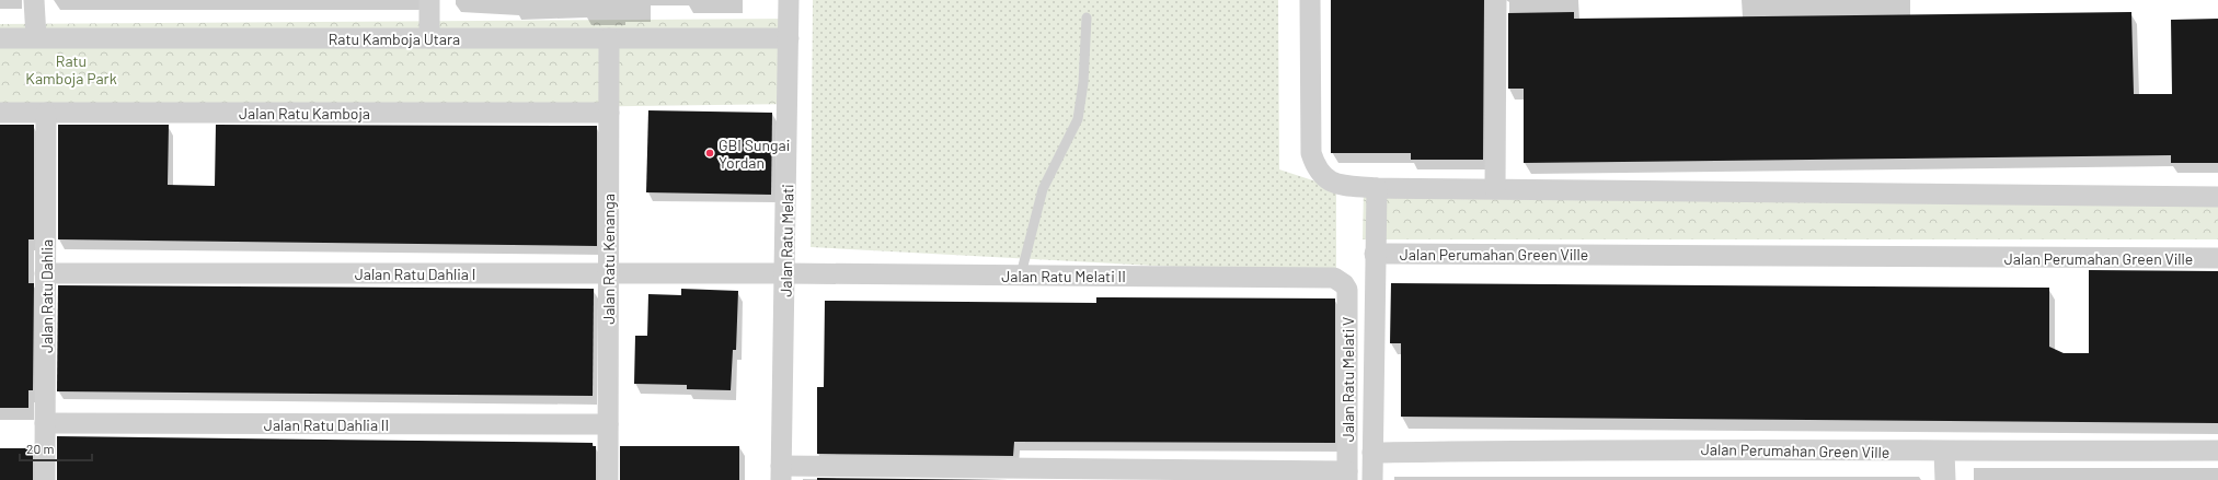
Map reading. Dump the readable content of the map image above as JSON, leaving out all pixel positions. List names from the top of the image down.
{
  "streets": {
    "street": [
      "Ratu Kamboja Utara",
      "Jalan Ratu Kamboja",
      "Jalan Ratu Melati",
      "Jalan Perumahan Green Ville",
      "Jalan Ratu Kenanga",
      "Jalan Ratu Dahlia I",
      "Jalan Ratu Melati II",
      "Jalan Ratu Dahlia",
      "Jalan Ratu Melati V",
      "Jalan Ratu Dahlia II"
    ]
  },
  "crossings": [
    ["Ratu Kamboja Utara", "Jalan Ratu Melati"],
    ["Ratu Kamboja Utara", "Jalan Ratu Kenanga"],
    ["Jalan Ratu Kamboja", "Jalan Ratu Kenanga"],
    ["Jalan Ratu Kamboja", "Jalan Ratu Dahlia"],
    ["Jalan Ratu Melati", "Jalan Ratu Dahlia I"],
    ["Jalan Ratu Melati", "Jalan Ratu Melati II"],
    ["Jalan Ratu Kenanga", "Jalan Ratu Dahlia I"],
    ["Jalan Ratu Kenanga", "Jalan Ratu Dahlia II"],
    ["Jalan Ratu Dahlia I", "Jalan Ratu Melati II"],
    ["Jalan Ratu Dahlia I", "Jalan Ratu Dahlia"],
    ["Jalan Ratu Melati II", "Jalan Ratu Melati V"],
    ["Jalan Ratu Dahlia", "Jalan Ratu Dahlia II"]
  ],
  "parks": ["Ratu Kamboja Park"],
  "places": ["GBI Sungai Yordan"],
  "scale_bar": "20 m"
}
